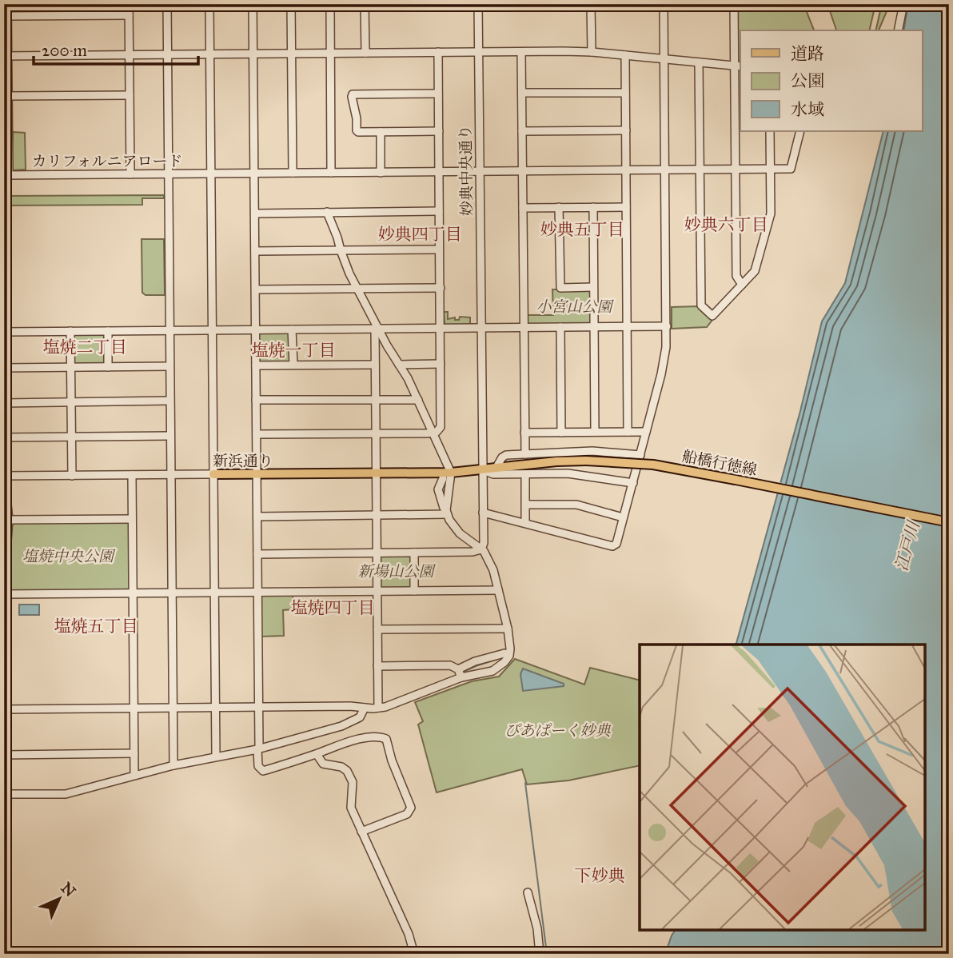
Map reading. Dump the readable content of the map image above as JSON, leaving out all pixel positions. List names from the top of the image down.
{
  "streets": {
    "main road": ["新浜通り", "船橋行徳線"],
    "street": ["カリフォルニアロード", "妙典中央通り"]
  },
  "crossings": [
    ["カリフォルニアロード", "妙典中央通り"],
    ["妙典中央通り", "新浜通り"],
    ["妙典中央通り", "船橋行徳線"],
    ["新浜通り", "船橋行徳線"]
  ],
  "districts": [
    "妙典六丁目",
    "妙典五丁目",
    "妙典四丁目",
    "塩焼二丁目",
    "塩焼一丁目",
    "塩焼四丁目",
    "塩焼五丁目",
    "下妙典"
  ],
  "water": ["江戸川"],
  "parks": [
    "小宮山公園",
    "塩焼中央公園",
    "新場山公園",
    "ぴあぱーく妙典"
  ],
  "legend": ["道路", "公園", "水域"],
  "scale_bar": "200 m",
  "north": "top right"
}
